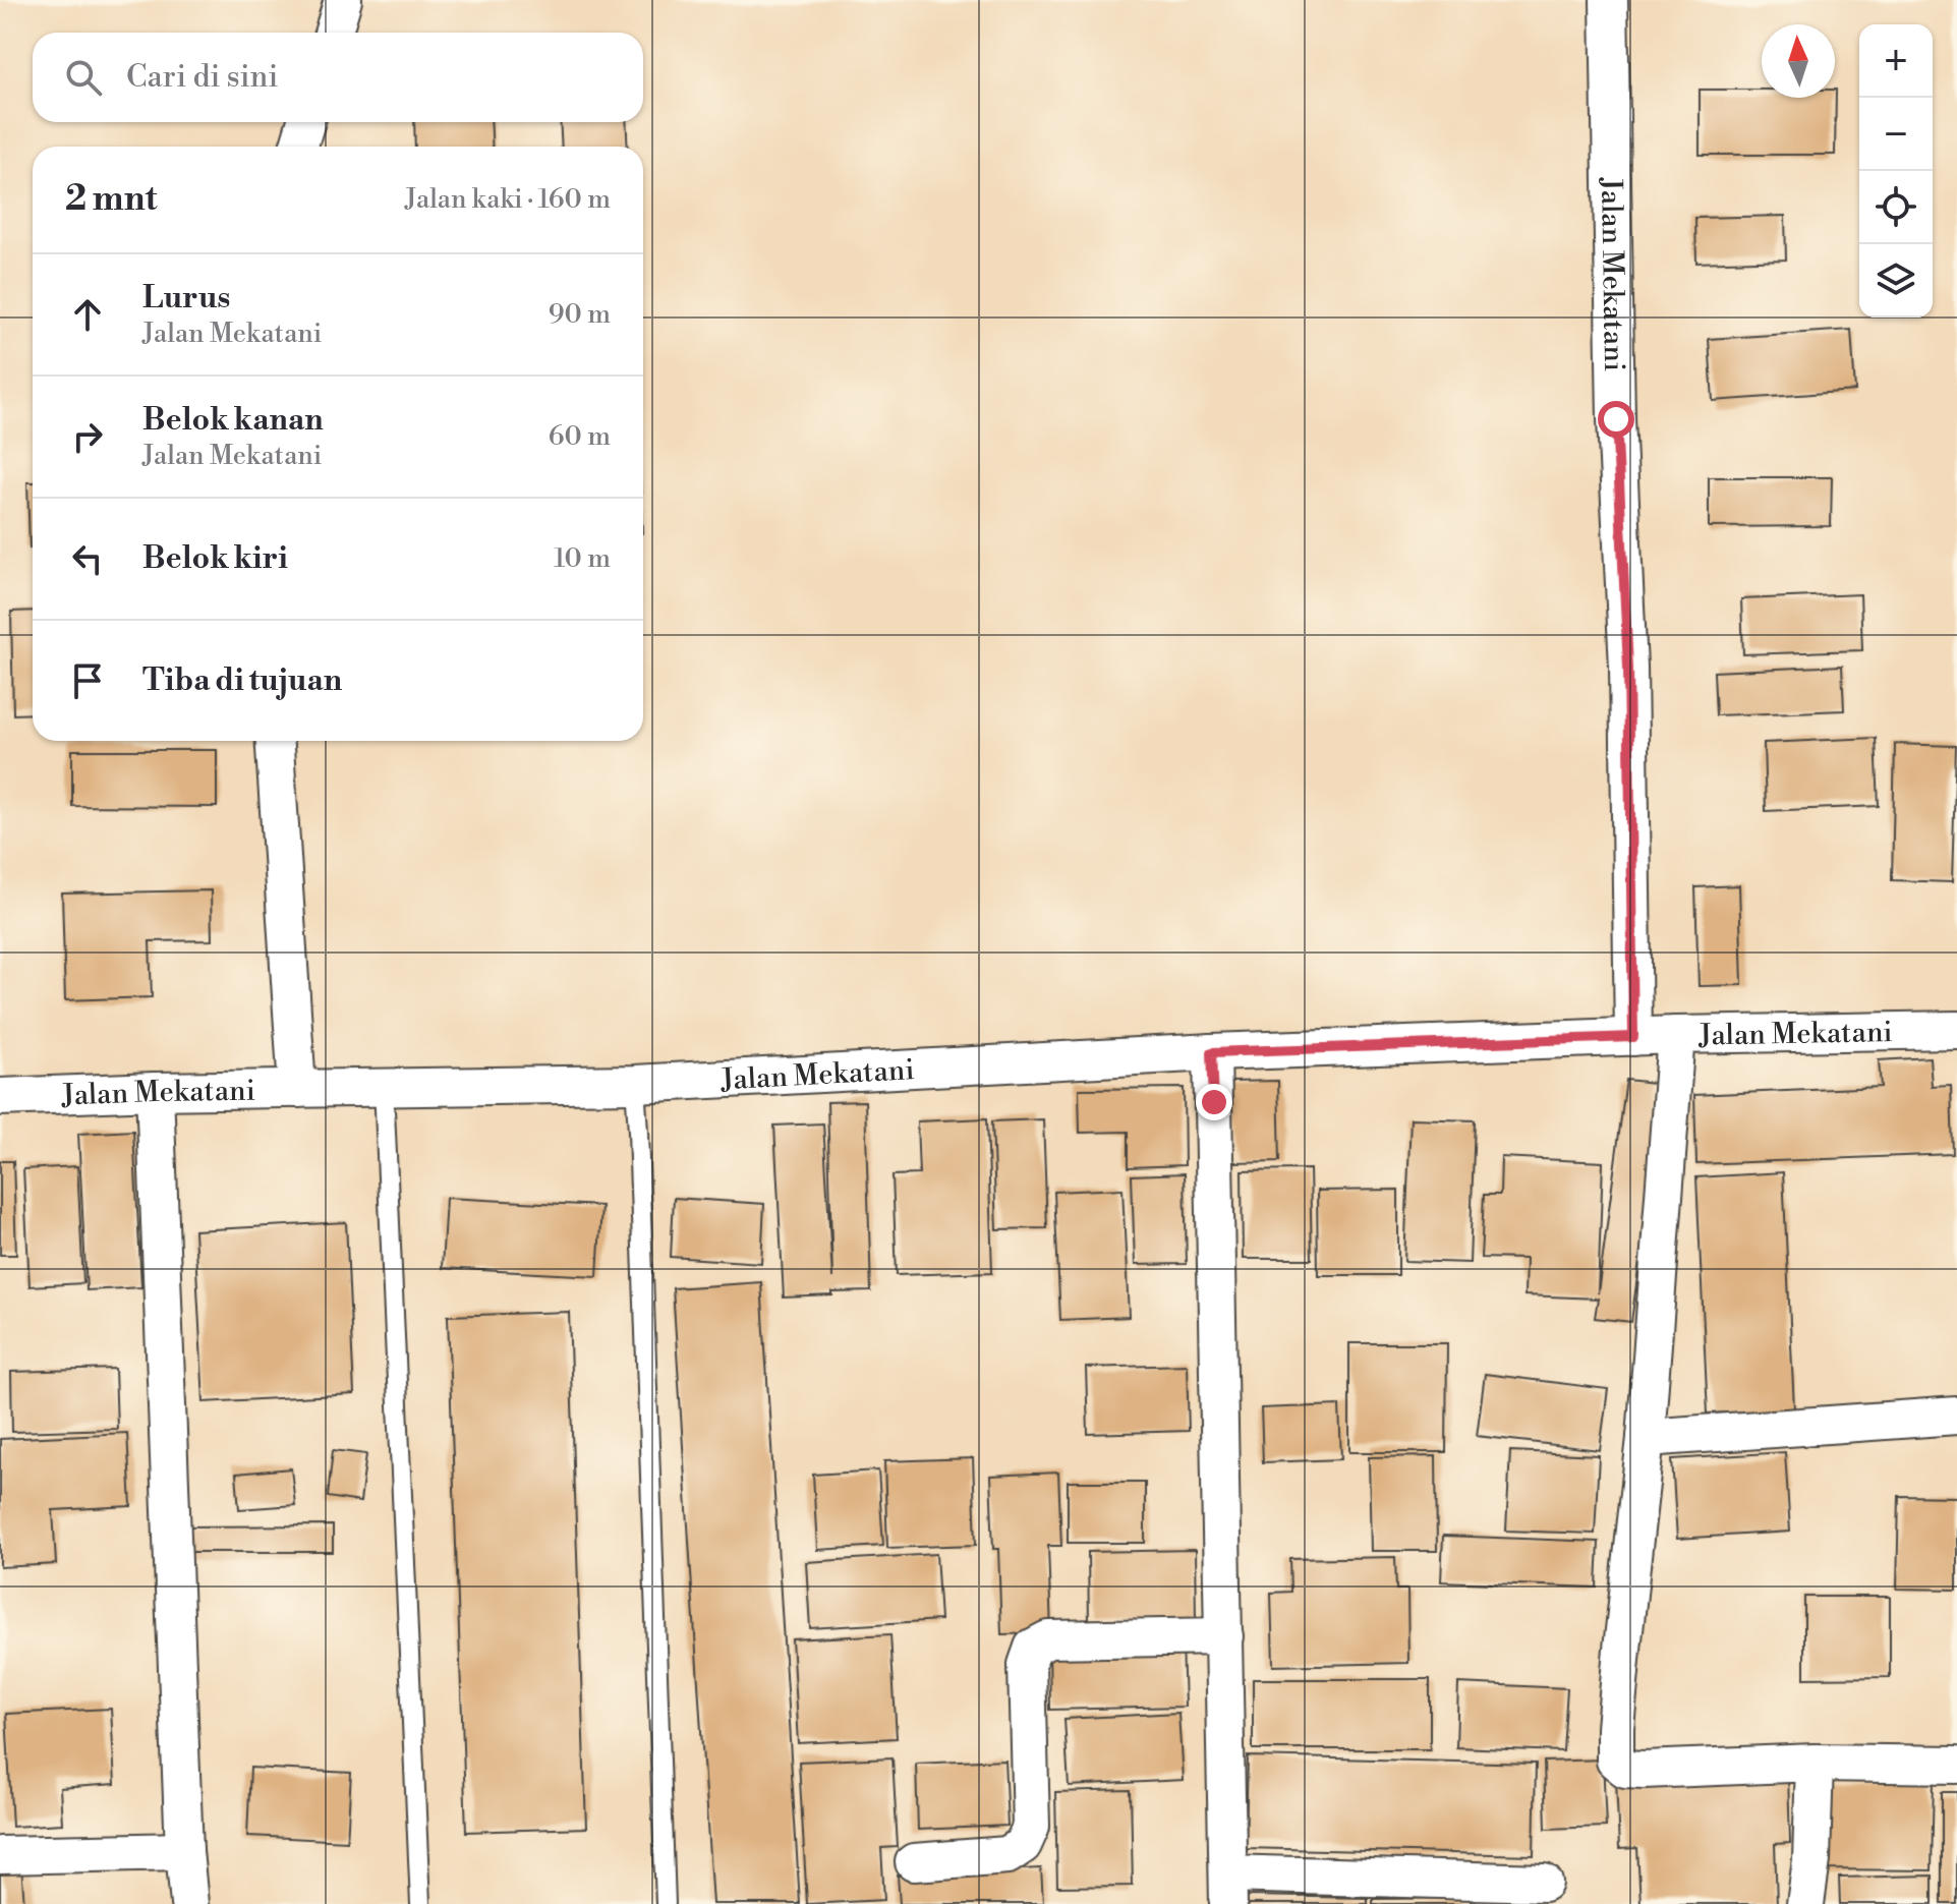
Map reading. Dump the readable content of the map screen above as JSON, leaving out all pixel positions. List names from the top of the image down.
{
  "streets": {
    "street": ["Jalan Mekatani"]
  },
  "north": "top",
  "page": {
    "map_buttons": ["+", "−"],
    "search": "Cari di sini",
    "heading": ["2 mnt", "Jalan kaki · 160 m"],
    "list": [
      ["Lurus", "Jalan Mekatani", "90 m"],
      ["Belok kanan", "Jalan Mekatani", "60 m"],
      ["Belok kiri", "10 m"],
      "Tiba di tujuan"
    ]
  }
}
